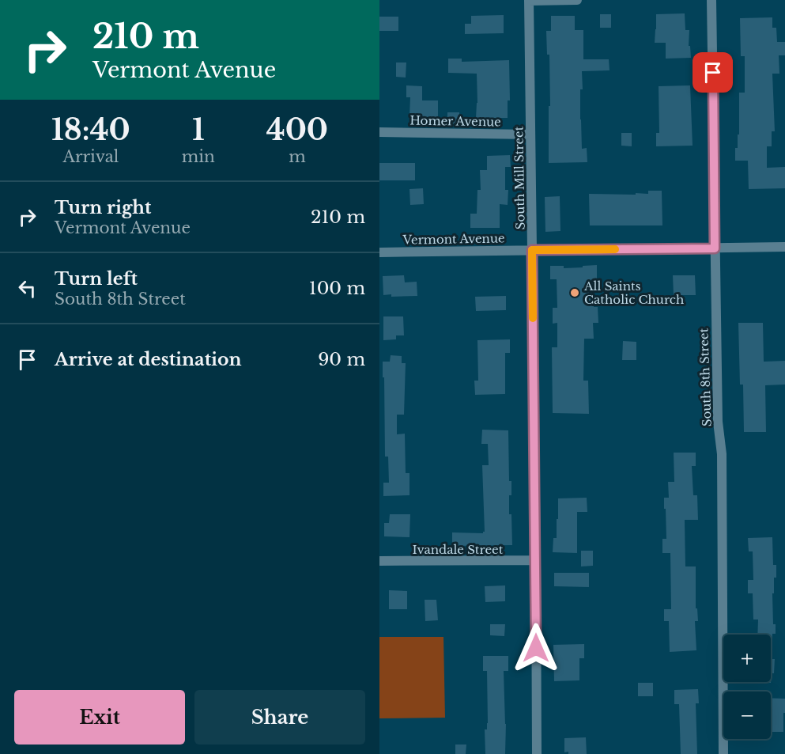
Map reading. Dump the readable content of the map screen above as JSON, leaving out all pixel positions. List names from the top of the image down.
{
  "streets": {
    "street": [
      "Homer Avenue",
      "South Mill Street",
      "Vermont Avenue",
      "South 8th Street",
      "Ivandale Street"
    ]
  },
  "crossings": [
    ["Homer Avenue", "South Mill Street"],
    ["South Mill Street", "Vermont Avenue"],
    ["South Mill Street", "Ivandale Street"],
    ["Vermont Avenue", "South 8th Street"]
  ],
  "places": ["All Saints Catholic Church"],
  "page": {
    "turn": ["210 m", "Vermont Avenue"],
    "eta": [
      "18:40",
      "Arrival",
      "1",
      "min",
      "400",
      "m"
    ],
    "list": [
      {
        "name": "Turn right",
        "note": "Vermont Avenue",
        "value": "210 m"
      },
      {
        "name": "Turn left",
        "note": "South 8th Street",
        "value": "100 m"
      },
      {
        "name": "Arrive at destination",
        "value": "90 m"
      }
    ],
    "map_buttons": ["+", "−"],
    "buttons": ["Exit", "Share"]
  }
}
